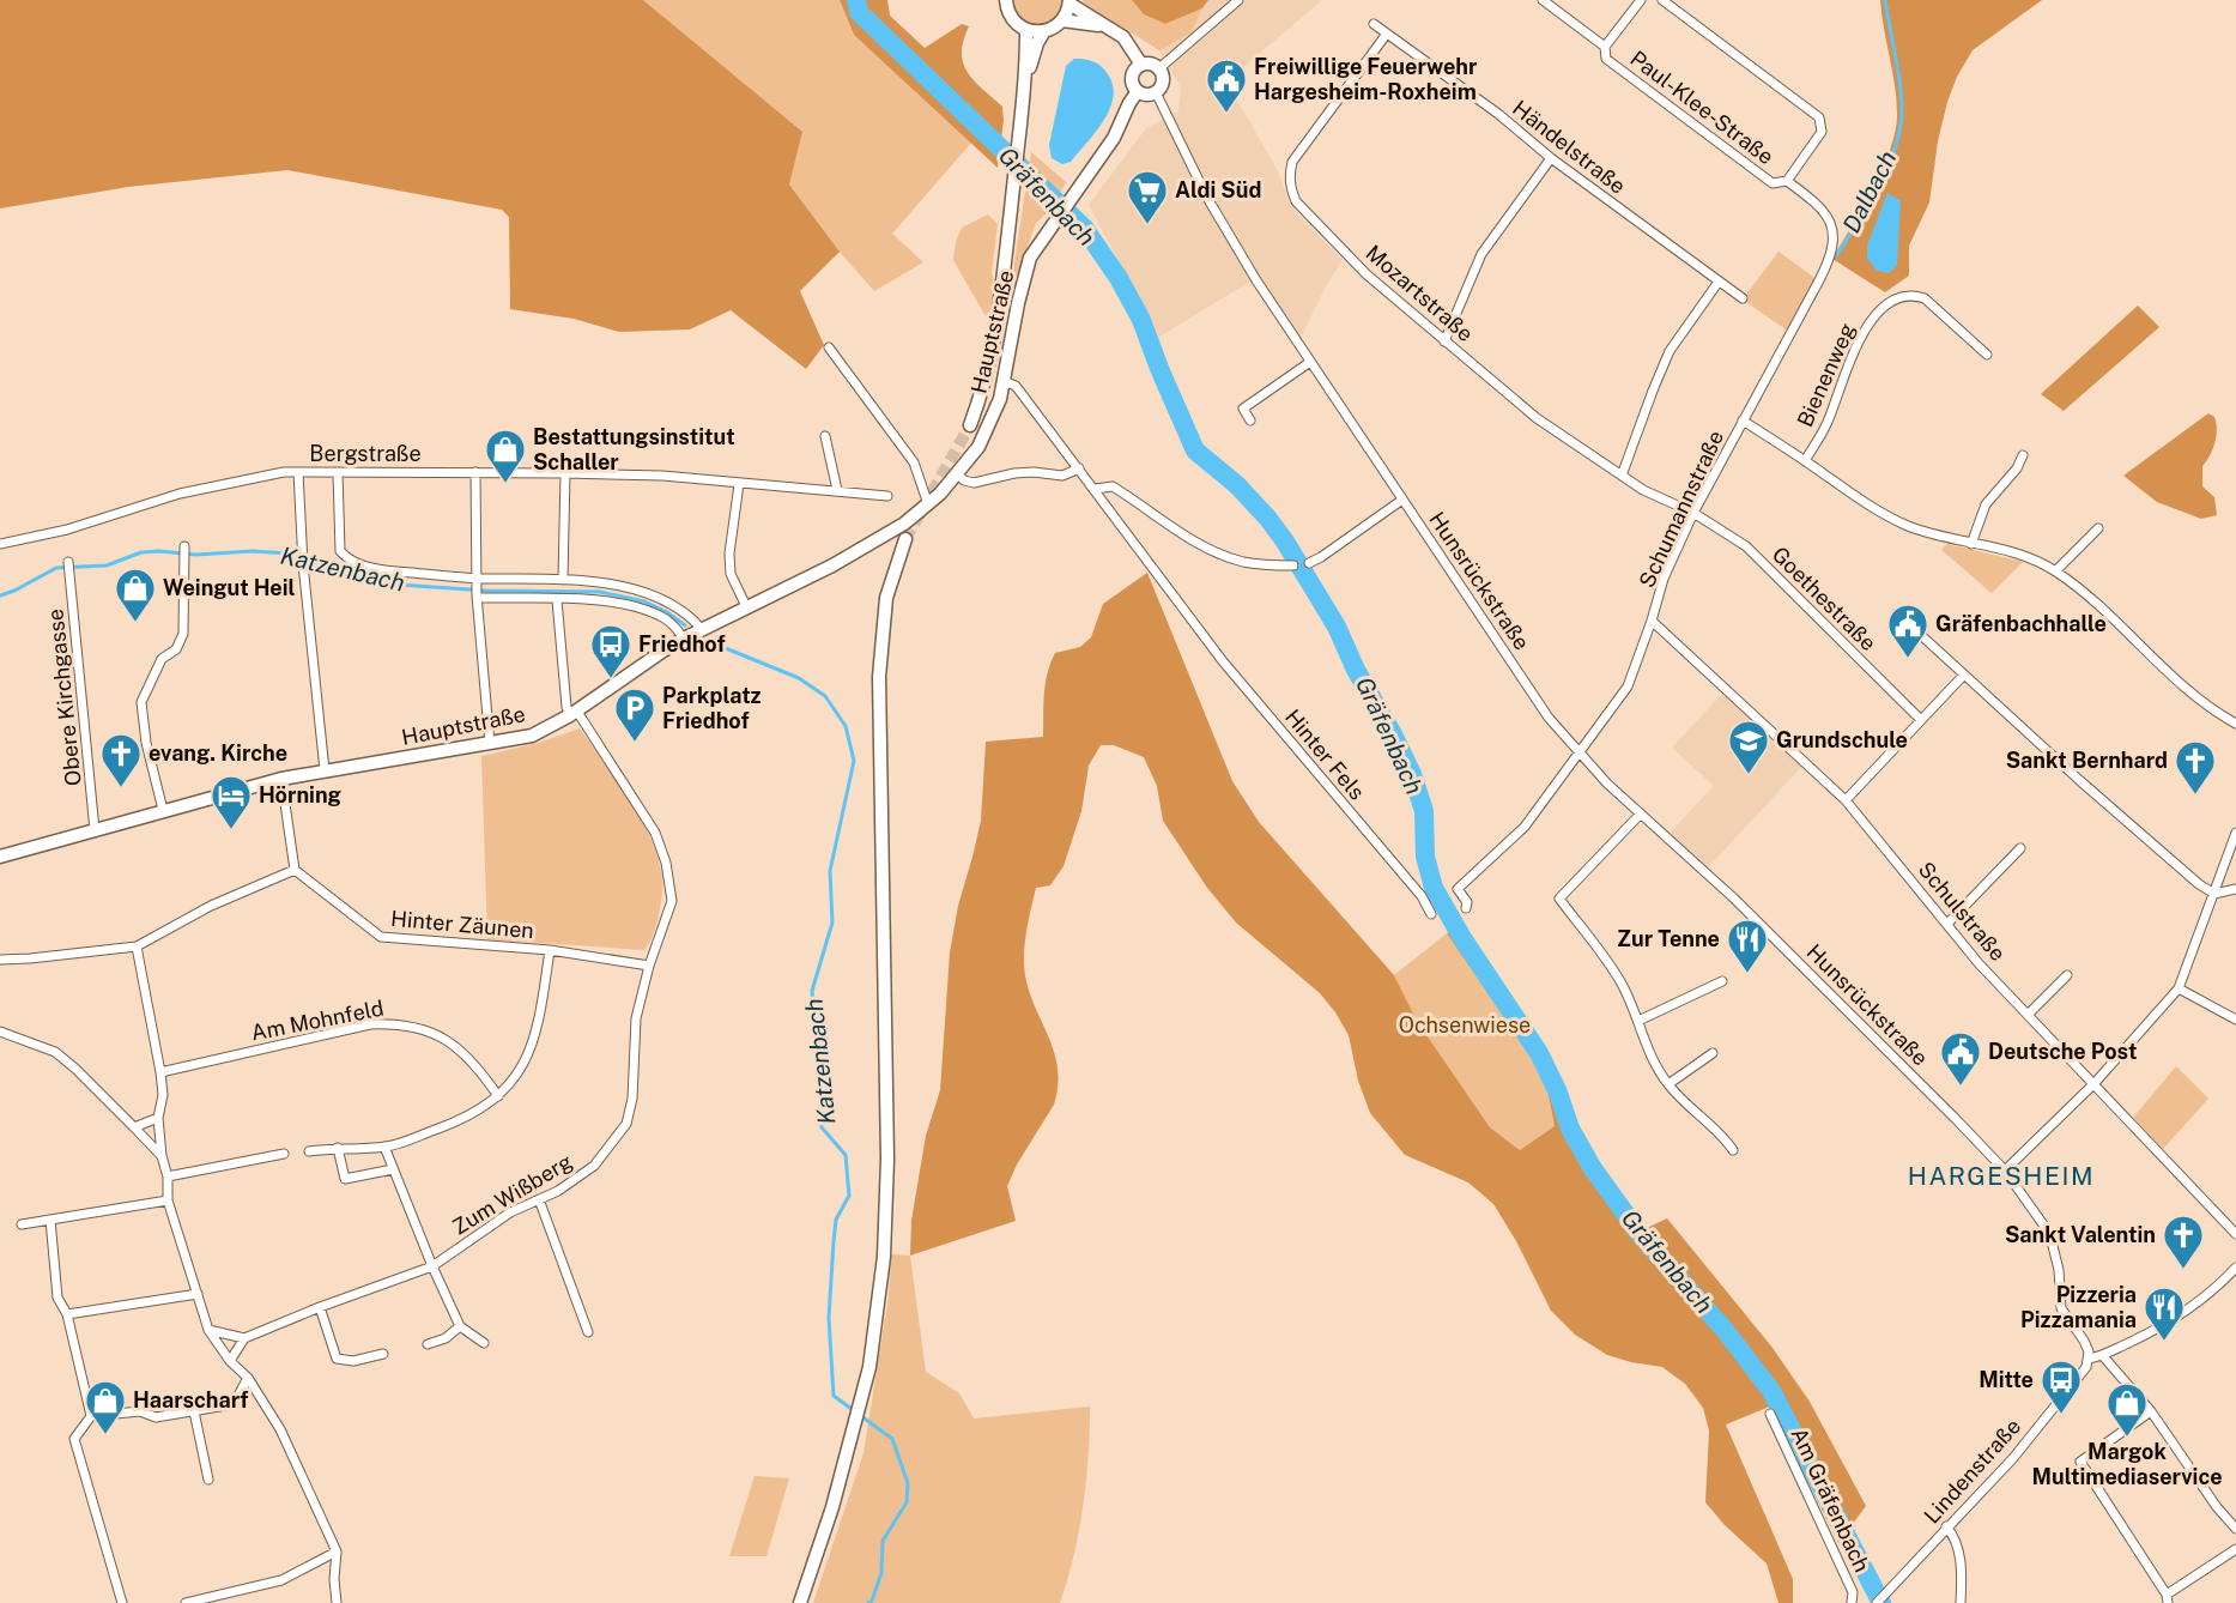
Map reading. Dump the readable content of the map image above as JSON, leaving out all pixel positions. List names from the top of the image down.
{
  "streets": {
    "main road": ["Hauptstraße"],
    "street": [
      "Paul-Klee-Straße",
      "Händelstraße",
      "Mozartstraße",
      "Bienenweg",
      "Bergstraße",
      "Schumannstraße",
      "Hunsrückstraße",
      "Goethestraße",
      "Obere Kirchgasse",
      "Hinter Fels",
      "Schulstraße",
      "Hinter Zäunen",
      "Am Mohnfeld",
      "Zum Wißberg",
      "Lindenstraße",
      "Am Gräfenbach"
    ]
  },
  "crossings": [
    ["Paul-Klee-Straße", "Schumannstraße"],
    ["Händelstraße", "Mozartstraße"],
    ["Mozartstraße", "Schumannstraße"],
    ["Mozartstraße", "Goethestraße"],
    ["Hauptstraße", "Hunsrückstraße"],
    ["Hauptstraße", "Obere Kirchgasse"],
    ["Hauptstraße", "Zum Wißberg"],
    ["Schumannstraße", "Hunsrückstraße"],
    ["Schumannstraße", "Goethestraße"],
    ["Schumannstraße", "Schulstraße"],
    ["Hunsrückstraße", "Lindenstraße"],
    ["Hinter Zäunen", "Zum Wißberg"]
  ],
  "districts": ["HARGESHEIM"],
  "water": ["Dalbach", "Gräfenbach", "Katzenbach"],
  "parks": ["Ochsenwiese"],
  "places": {
    "public building": ["Freiwillige Feuerwehr Hargesheim-Roxheim", "Gräfenbachhalle", "Deutsche Post"],
    "supermarket": ["Aldi Süd"],
    "shop": [
      "Bestattungsinstitut Schaller",
      "Weingut Heil",
      "Haarscharf",
      "Margok Multimediaservice"
    ],
    "bus stop": ["Friedhof", "Mitte"],
    "parking": ["Parkplatz Friedhof"],
    "school or university": ["Grundschule"],
    "church": ["evang. Kirche", "Sankt Bernhard", "Sankt Valentin"],
    "hotel": ["Hörning"],
    "restaurant": ["Zur Tenne", "Pizzeria Pizzamania"]
  }
}
